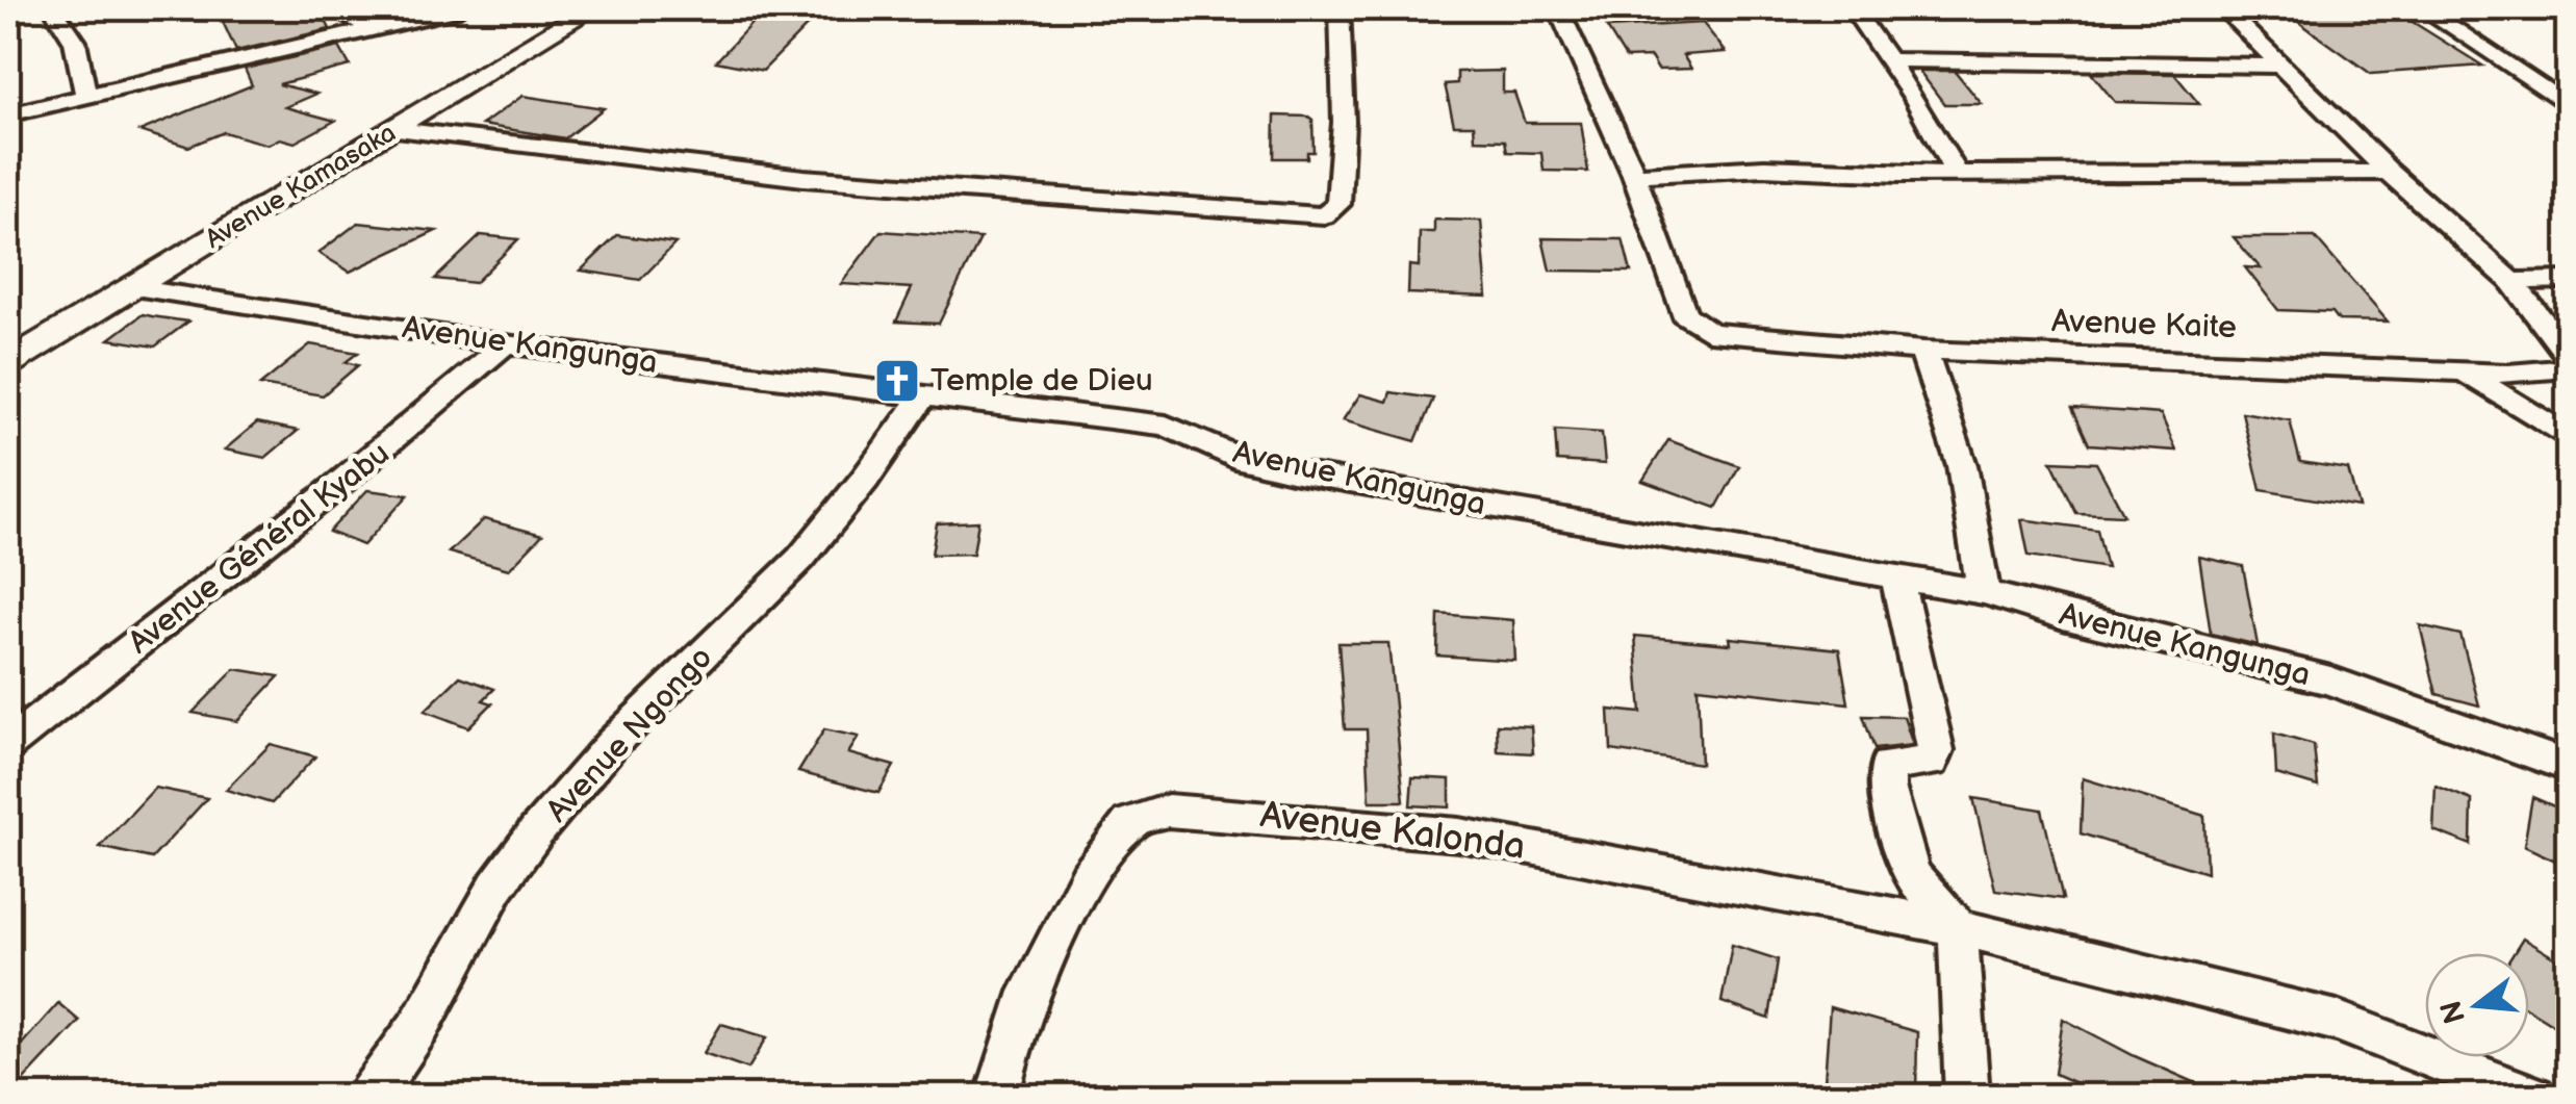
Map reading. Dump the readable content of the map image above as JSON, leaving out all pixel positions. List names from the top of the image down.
{
  "streets": {
    "street": [
      "Avenue Kamasaka",
      "Avenue Kaite",
      "Avenue Kangunga",
      "Avenue Général Kyabu",
      "Avenue Ngongo",
      "Avenue Kalonda"
    ]
  },
  "crossings": [
    ["Avenue Kamasaka", "Avenue Kangunga"],
    ["Avenue Kangunga", "Avenue Général Kyabu"],
    ["Avenue Kangunga", "Avenue Ngongo"]
  ],
  "places": {
    "church": ["Temple de Dieu"]
  },
  "north": "left"
}
